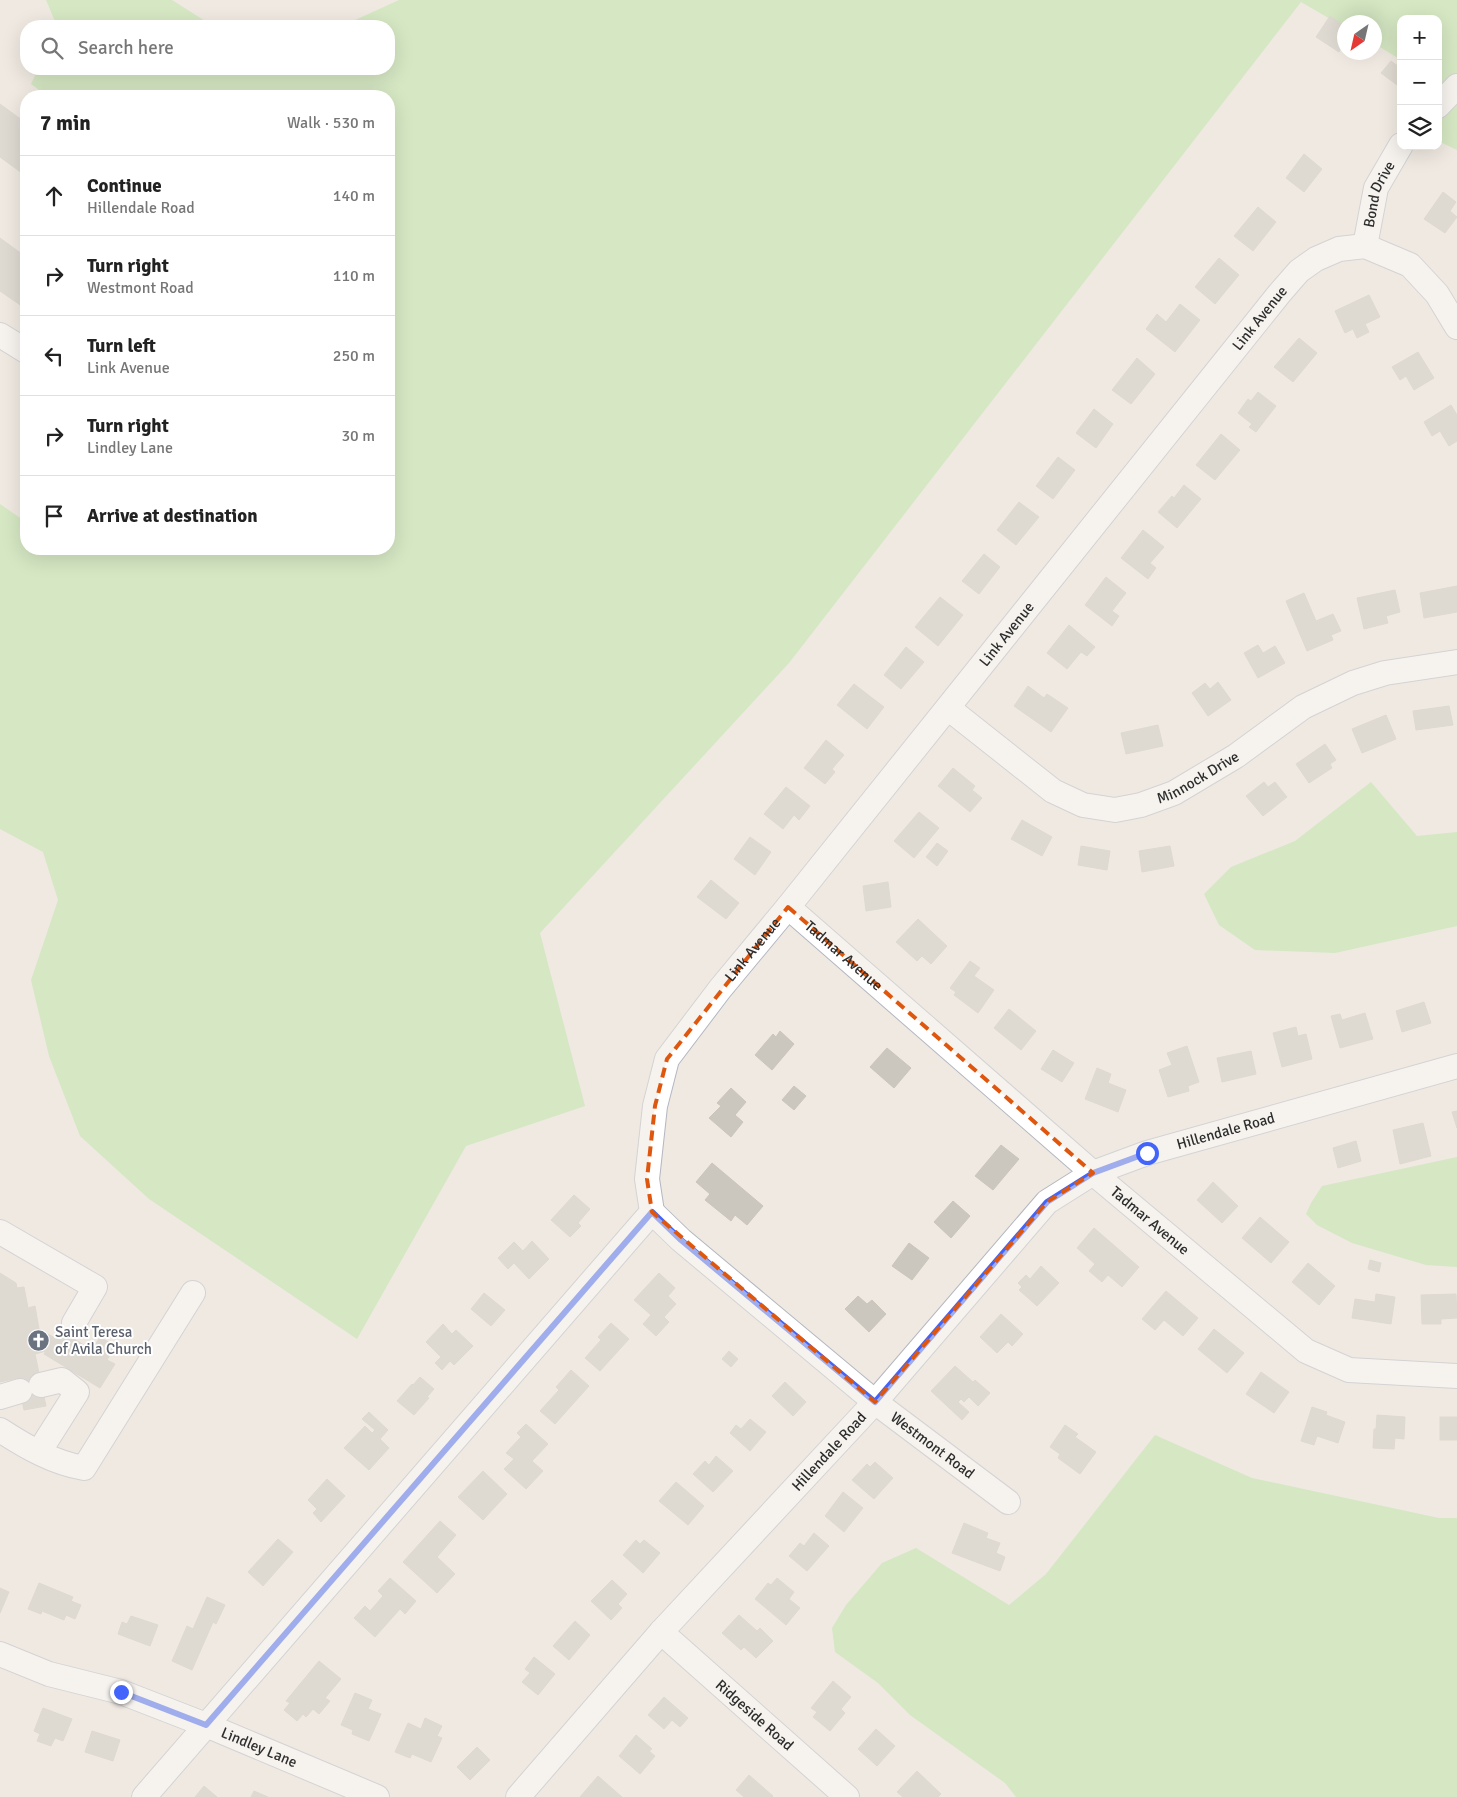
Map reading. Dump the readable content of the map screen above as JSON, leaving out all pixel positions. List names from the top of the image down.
{
  "streets": {
    "street": [
      "Bond Drive",
      "Link Avenue",
      "Minnock Drive",
      "Tadmar Avenue",
      "Hillendale Road",
      "Westmont Road",
      "Ridgeside Road",
      "Lindley Lane"
    ]
  },
  "crossings": [
    ["Bond Drive", "Link Avenue"],
    ["Link Avenue", "Minnock Drive"],
    ["Link Avenue", "Tadmar Avenue"],
    ["Link Avenue", "Westmont Road"],
    ["Tadmar Avenue", "Hillendale Road"],
    ["Hillendale Road", "Westmont Road"],
    ["Hillendale Road", "Ridgeside Road"]
  ],
  "places": {
    "church": ["Saint Teresa of Avila Church"]
  },
  "north": "bottom left",
  "page": {
    "map_buttons": ["+", "−"],
    "search": "Search here",
    "heading": ["7 min", "Walk · 530 m"],
    "list": [
      ["Continue", "Hillendale Road", "140 m"],
      ["Turn right", "Westmont Road", "110 m"],
      ["Turn left", "Link Avenue", "250 m"],
      ["Turn right", "Lindley Lane", "30 m"],
      "Arrive at destination"
    ]
  }
}
